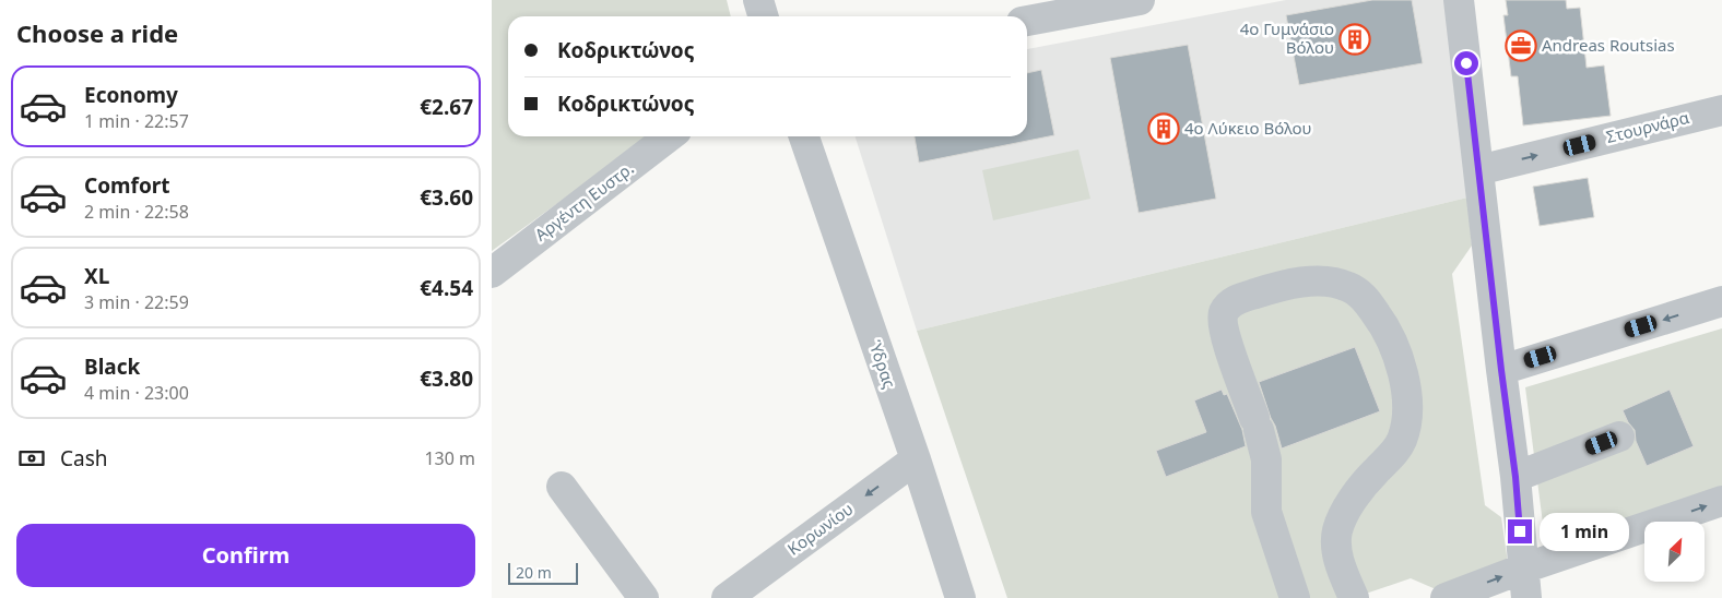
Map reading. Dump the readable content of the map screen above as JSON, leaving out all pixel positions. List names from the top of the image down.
{
  "streets": {
    "street": [
      "Στουρνάρα",
      "Αργέντη Ευστρ.",
      "Ύδρας",
      "Κορωνίου"
    ]
  },
  "crossings": [
    ["Ύδρας", "Κορωνίου"]
  ],
  "one_way": ["Κορωνίου"],
  "places": {
    "building": ["4ο Γυμνάσιο Βόλου", "4ο Λύκειο Βόλου"],
    "office": ["Andreas Routsias"]
  },
  "scale_bar": "20 m",
  "north": "top right",
  "page": {
    "heading": "Choose a ride",
    "banner": ["Κοδρικτώνος", "Κοδρικτώνος"],
    "list": [
      {
        "name": "Economy",
        "note": "1 min · 22:57",
        "value": "€2.67"
      },
      {
        "name": "Comfort",
        "note": "2 min · 22:58",
        "value": "€3.60"
      },
      {
        "name": "XL",
        "note": "3 min · 22:59",
        "value": "€4.54"
      },
      {
        "name": "Black",
        "note": "4 min · 23:00",
        "value": "€3.80"
      }
    ],
    "pay": ["Cash", "130 m"],
    "buttons": "Confirm",
    "bubble": "1 min",
    "scale": "20 m"
  }
}
